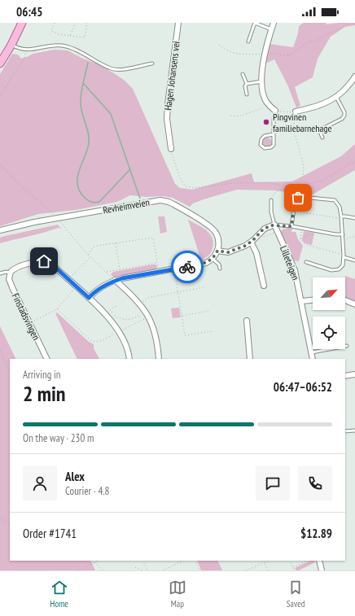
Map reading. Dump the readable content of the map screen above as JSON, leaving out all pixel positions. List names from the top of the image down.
{
  "streets": {
    "street": [
      "Hagen Johansens vei",
      "Revheimveien",
      "Lilleteigen",
      "Finstadsvingen"
    ]
  },
  "places": ["Pingvinen familiebarnehage"],
  "north": "top right",
  "page": {
    "status": "06:45",
    "heading": ["2 min", "Arriving in", "06:47–06:52"],
    "panel": [
      "Alex",
      "Courier · 4.8",
      "Order #1741",
      "$12.89"
    ],
    "bar": "On the way · 230 m",
    "tabs": ["Home", "Map", "Saved"]
  }
}
